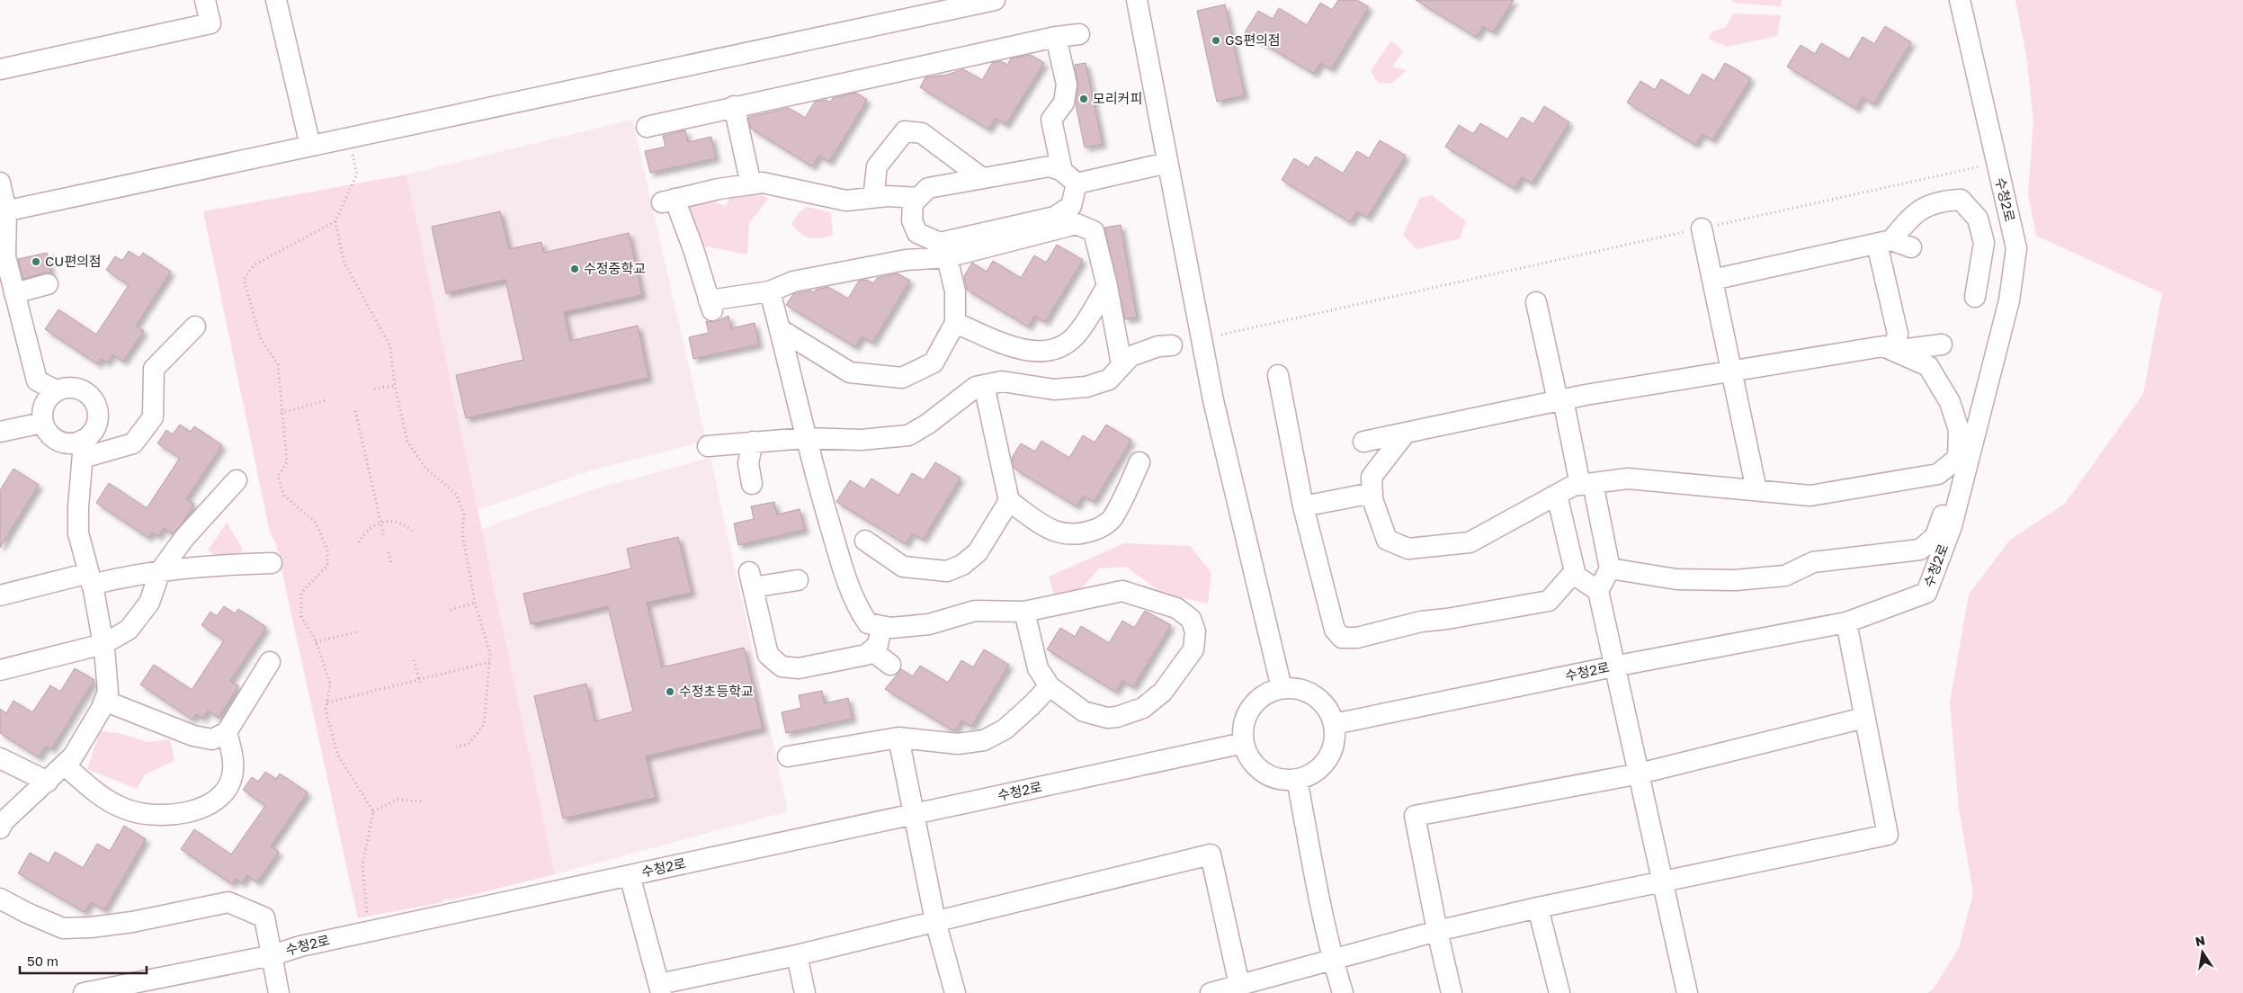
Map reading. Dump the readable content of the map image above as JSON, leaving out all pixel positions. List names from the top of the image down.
{
  "streets": {
    "street": ["수청2로"]
  },
  "places": [
    "GS편의점",
    "모리커피",
    "CU편의점",
    "수정중학교",
    "수정초등학교"
  ],
  "scale_bar": "50 m",
  "north": "top"
}
